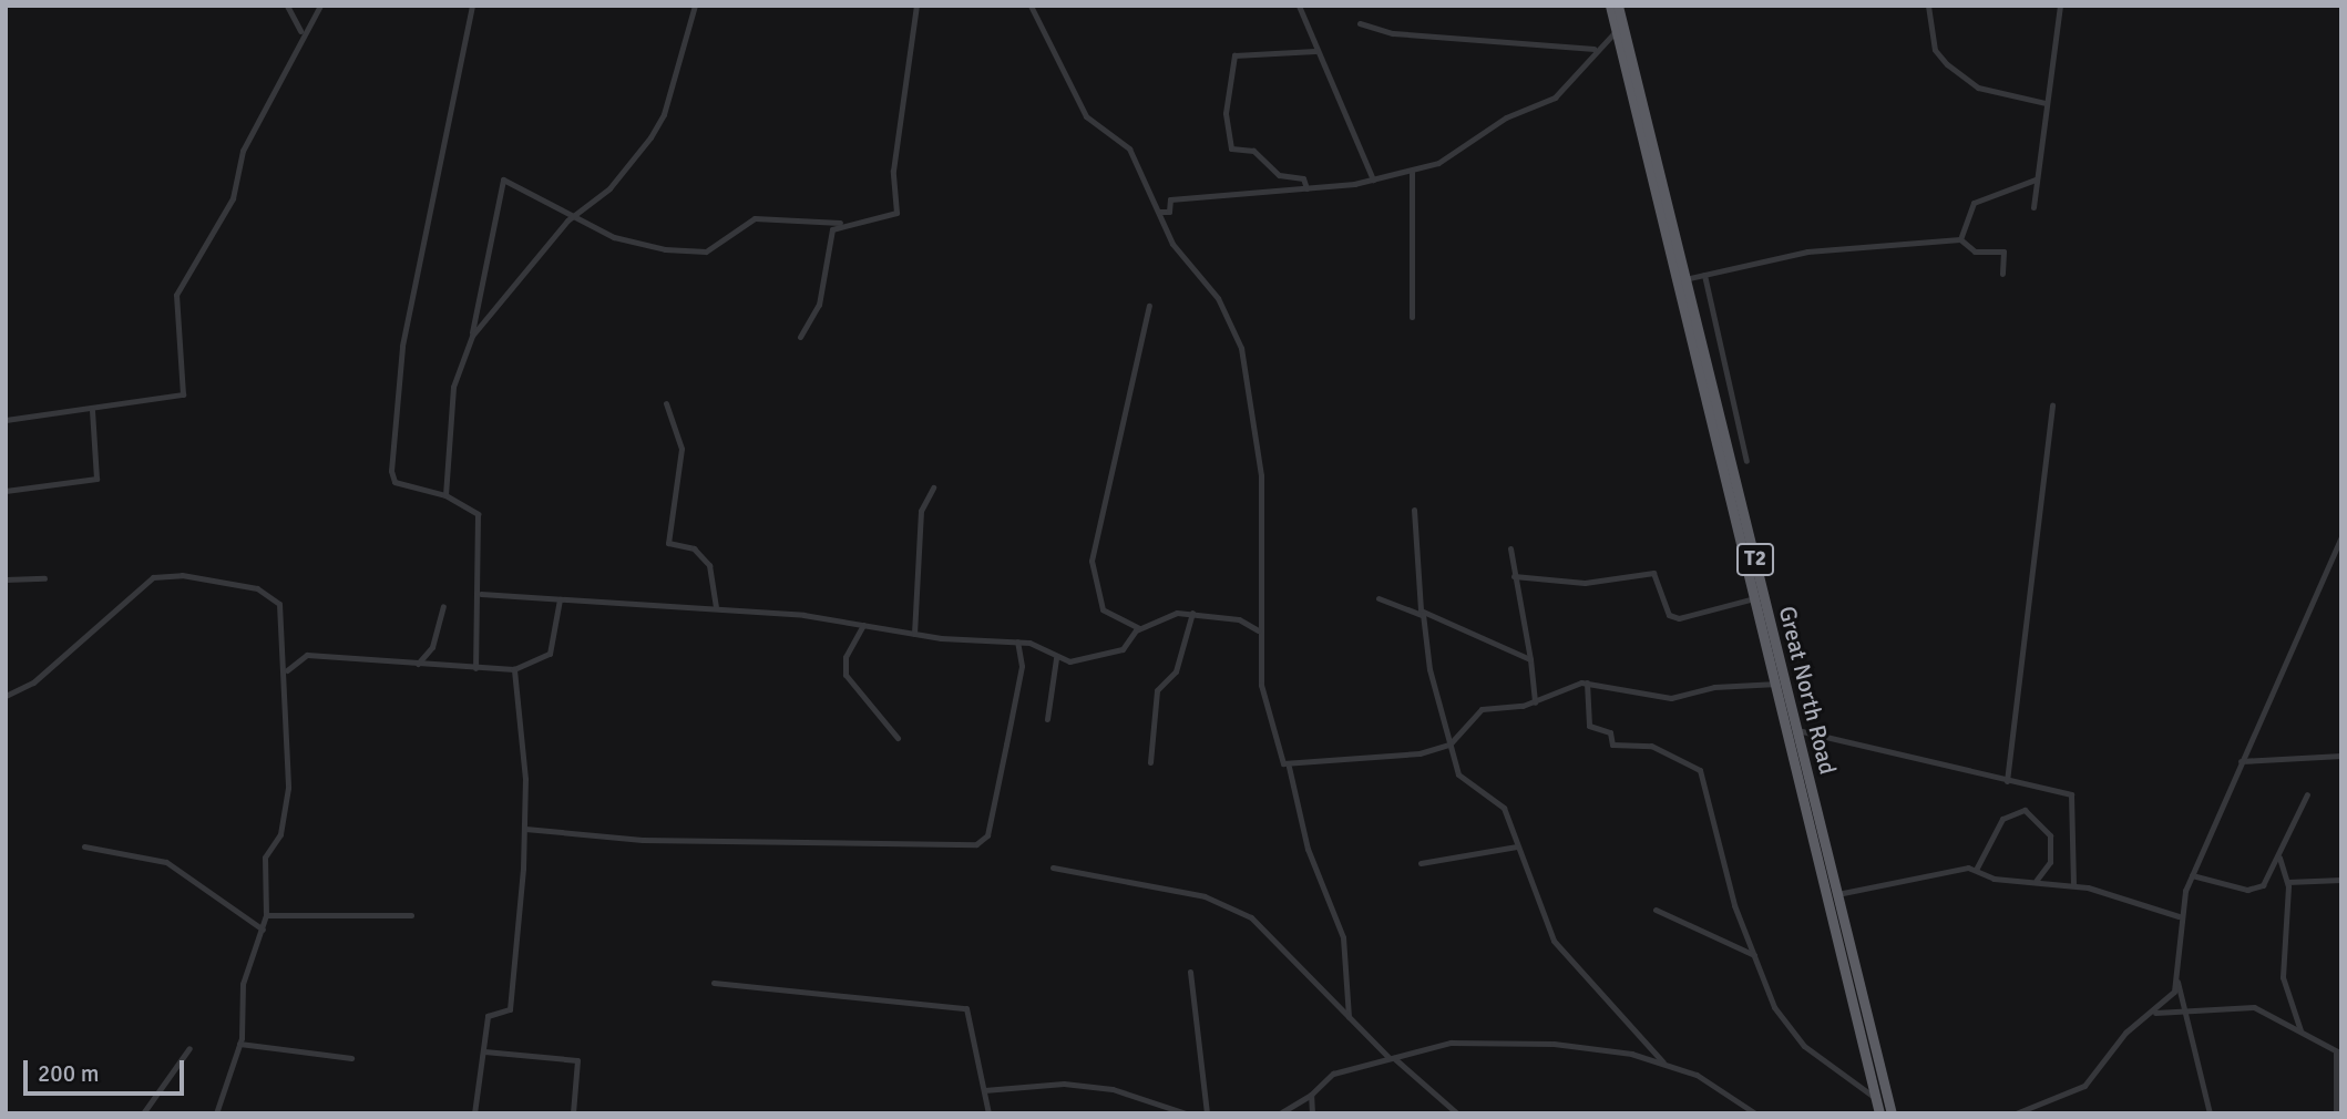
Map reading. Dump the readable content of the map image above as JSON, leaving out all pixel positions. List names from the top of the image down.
{
  "streets": {
    "highway": ["T2", "Great North Road"]
  },
  "scale_bar": "200 m"
}
